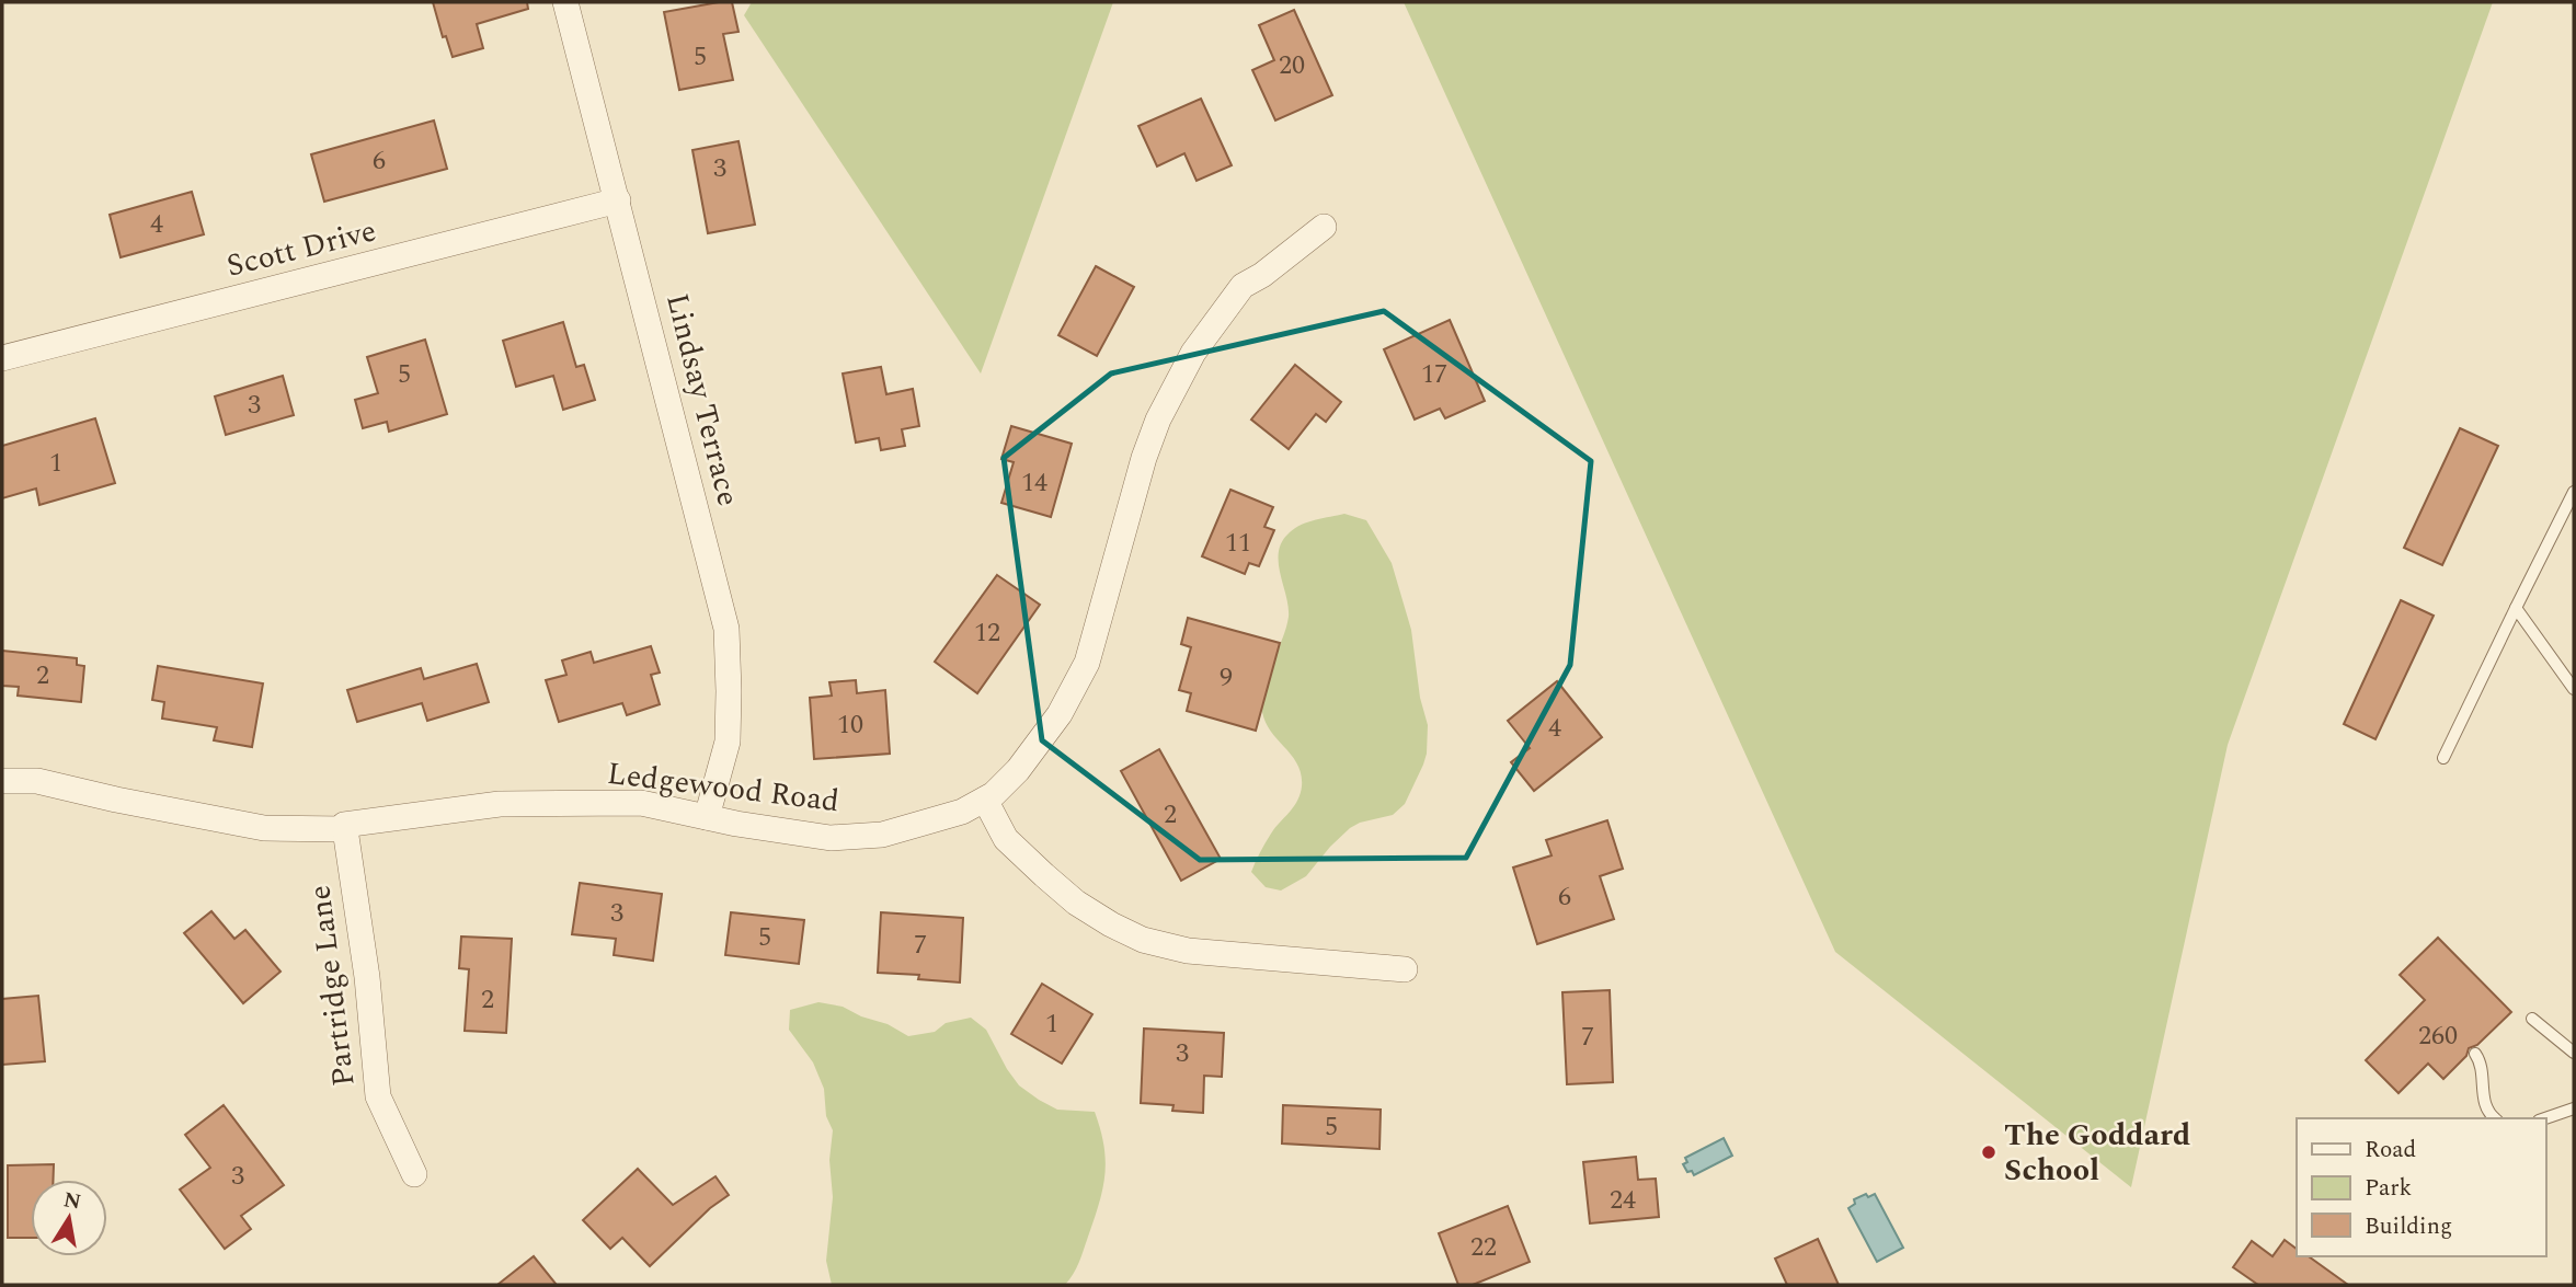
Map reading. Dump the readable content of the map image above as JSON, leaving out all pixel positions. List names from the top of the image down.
{
  "streets": {
    "street": [
      "Scott Drive",
      "Lindsay Terrace",
      "Ledgewood Road",
      "Partridge Lane"
    ]
  },
  "crossings": [
    ["Scott Drive", "Lindsay Terrace"],
    ["Lindsay Terrace", "Ledgewood Road"],
    ["Ledgewood Road", "Partridge Lane"]
  ],
  "places": ["The Goddard School"],
  "house_numbers": [
    "5",
    "20",
    "6",
    "3",
    "4",
    "5",
    "17",
    "3",
    "1",
    "14",
    "11",
    "12",
    "2",
    "9",
    "10",
    "4",
    "2",
    "6",
    "3",
    "5",
    "7",
    "2",
    "1",
    "260",
    "7",
    "3",
    "5",
    "3",
    "24",
    "22"
  ],
  "legend": ["Road", "Park", "Building"],
  "north": "top"
}
